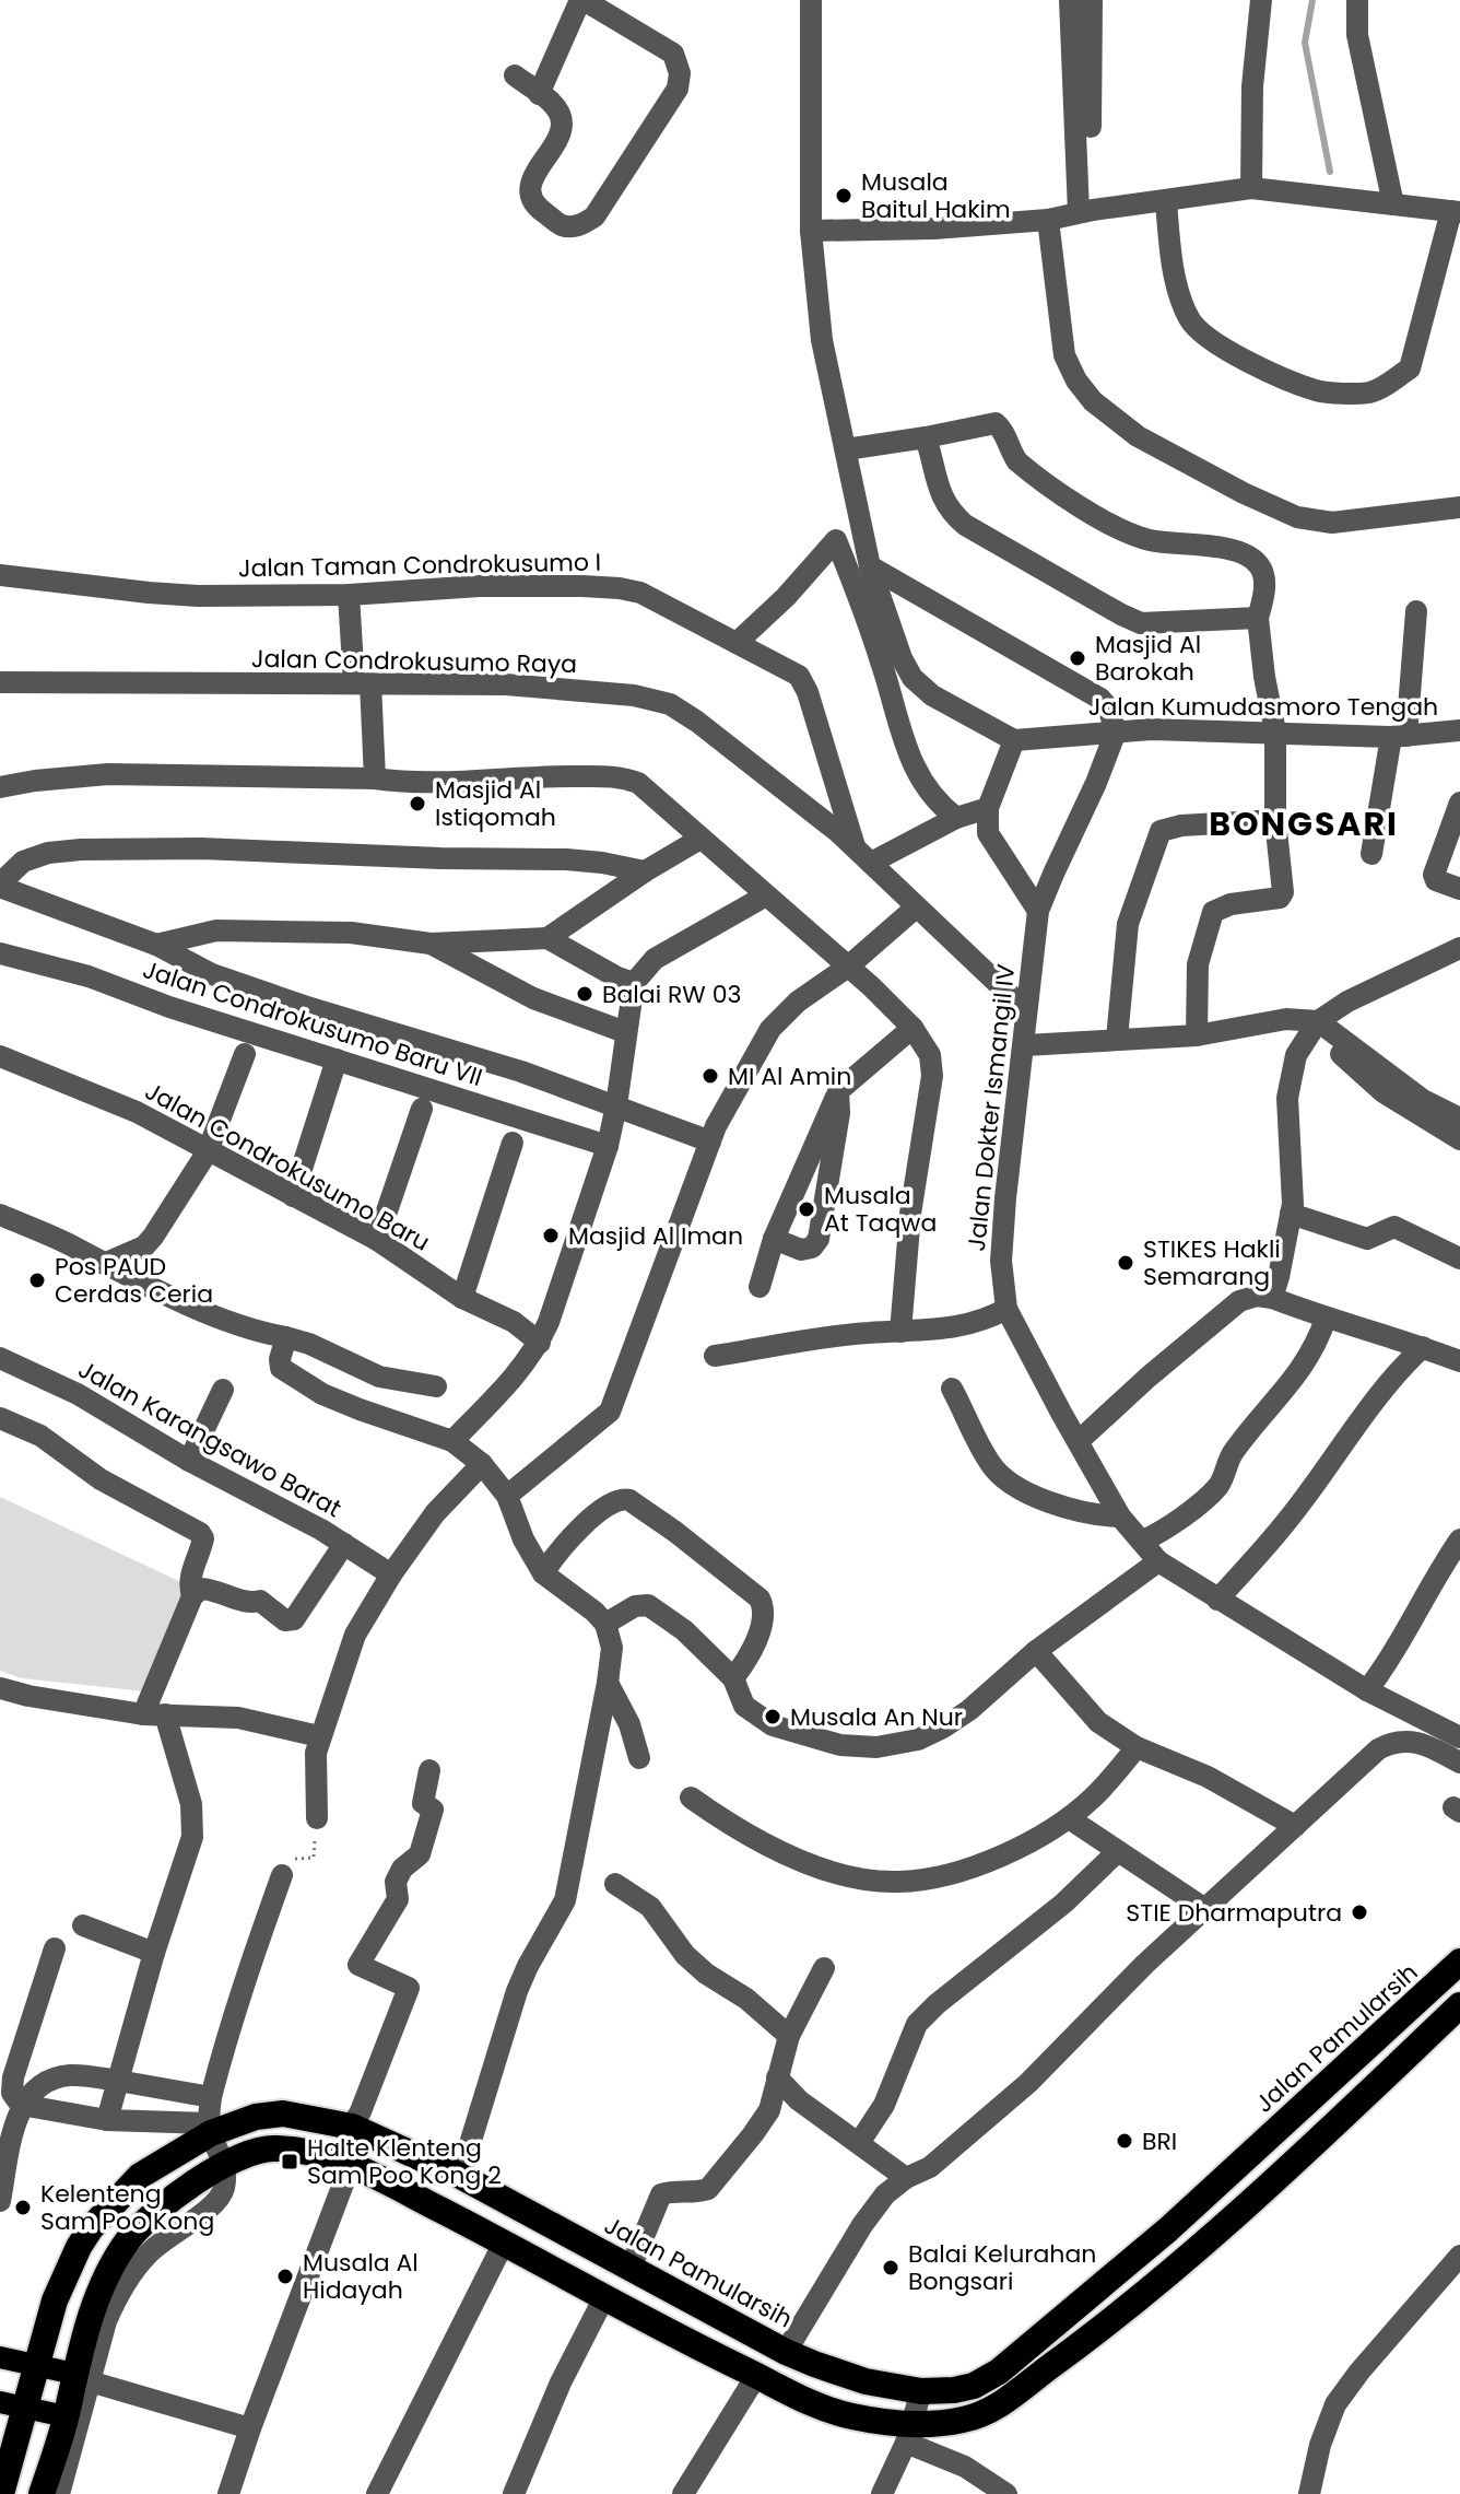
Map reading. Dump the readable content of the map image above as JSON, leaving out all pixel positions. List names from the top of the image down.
{
  "streets": {
    "highway": ["Jalan Pamularsih"],
    "street": [
      "Jalan Taman Condrokusumo I",
      "Jalan Condrokusumo Raya",
      "Jalan Kumudasmoro Tengah",
      "Jalan Condrokusumo Baru VII",
      "Jalan Dokter Ismangil IV",
      "Jalan Condrokusumo Baru",
      "Jalan Karangsawo Barat"
    ]
  },
  "crossings": [
    ["Jalan Taman Condrokusumo I", "Jalan Condrokusumo Raya"],
    ["Jalan Condrokusumo Raya", "Jalan Dokter Ismangil IV"],
    ["Jalan Kumudasmoro Tengah", "Jalan Dokter Ismangil IV"]
  ],
  "districts": ["BONGSARI"],
  "places": {
    "other": [
      "Musala Baitul Hakim",
      "Masjid Al Barokah",
      "Masjid Al Istiqomah",
      "Balai RW 03",
      "MI Al Amin",
      "Musala At Taqwa",
      "Masjid Al Iman",
      "STIKES Hakli Semarang",
      "Pos PAUD Cerdas Ceria",
      "Musala An Nur",
      "STIE Dharmaputra",
      "BRI",
      "Kelenteng Sam Poo Kong",
      "Balai Kelurahan Bongsari",
      "Musala Al Hidayah"
    ],
    "transit": ["Halte Klenteng Sam Poo Kong 2"]
  }
}
